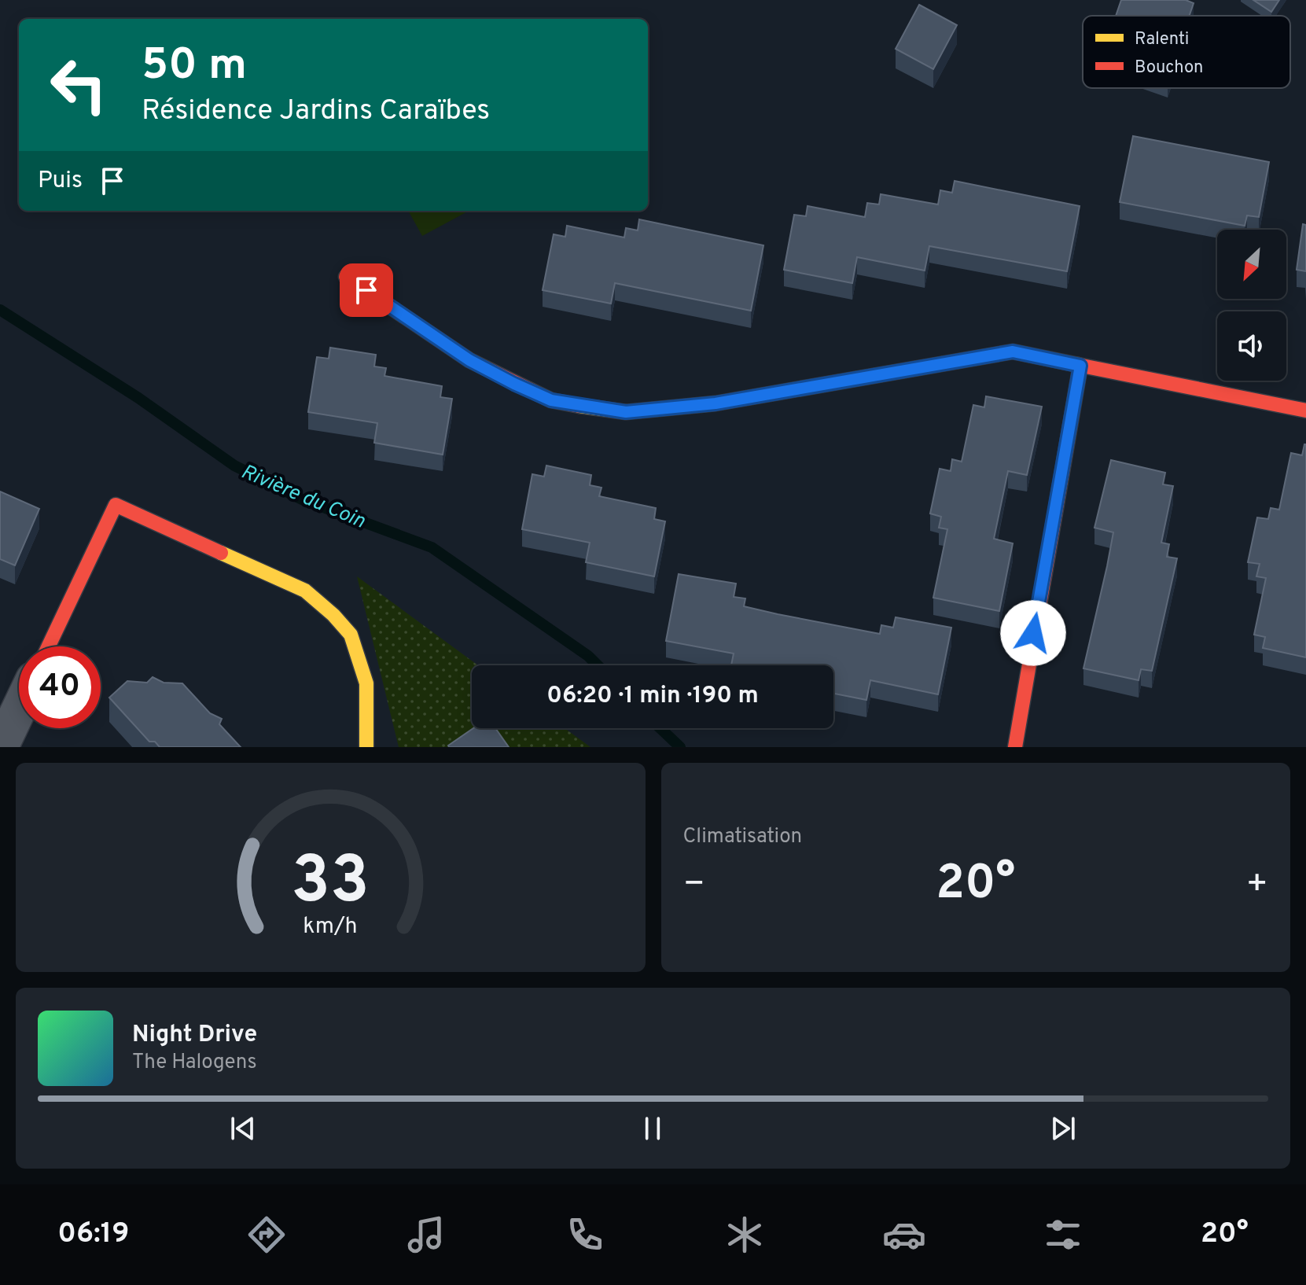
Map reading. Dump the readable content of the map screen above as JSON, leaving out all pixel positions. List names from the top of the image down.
{
  "water": ["Rivière du Coin"],
  "legend": ["Ralenti", "Bouchon"],
  "north": "bottom left",
  "page": {
    "turn": ["50 m", "Résidence Jardins Caraïbes"],
    "then": "Puis",
    "limit": "40",
    "trip": "06:20 · 1 min · 190 m",
    "tile": "Climatisation",
    "heat": ["−", "20°", "+"],
    "song": ["Night Drive", "The Halogens"],
    "tabs": ["06:19", "20°"],
    "gauge": ["33", "km/h"]
  }
}
